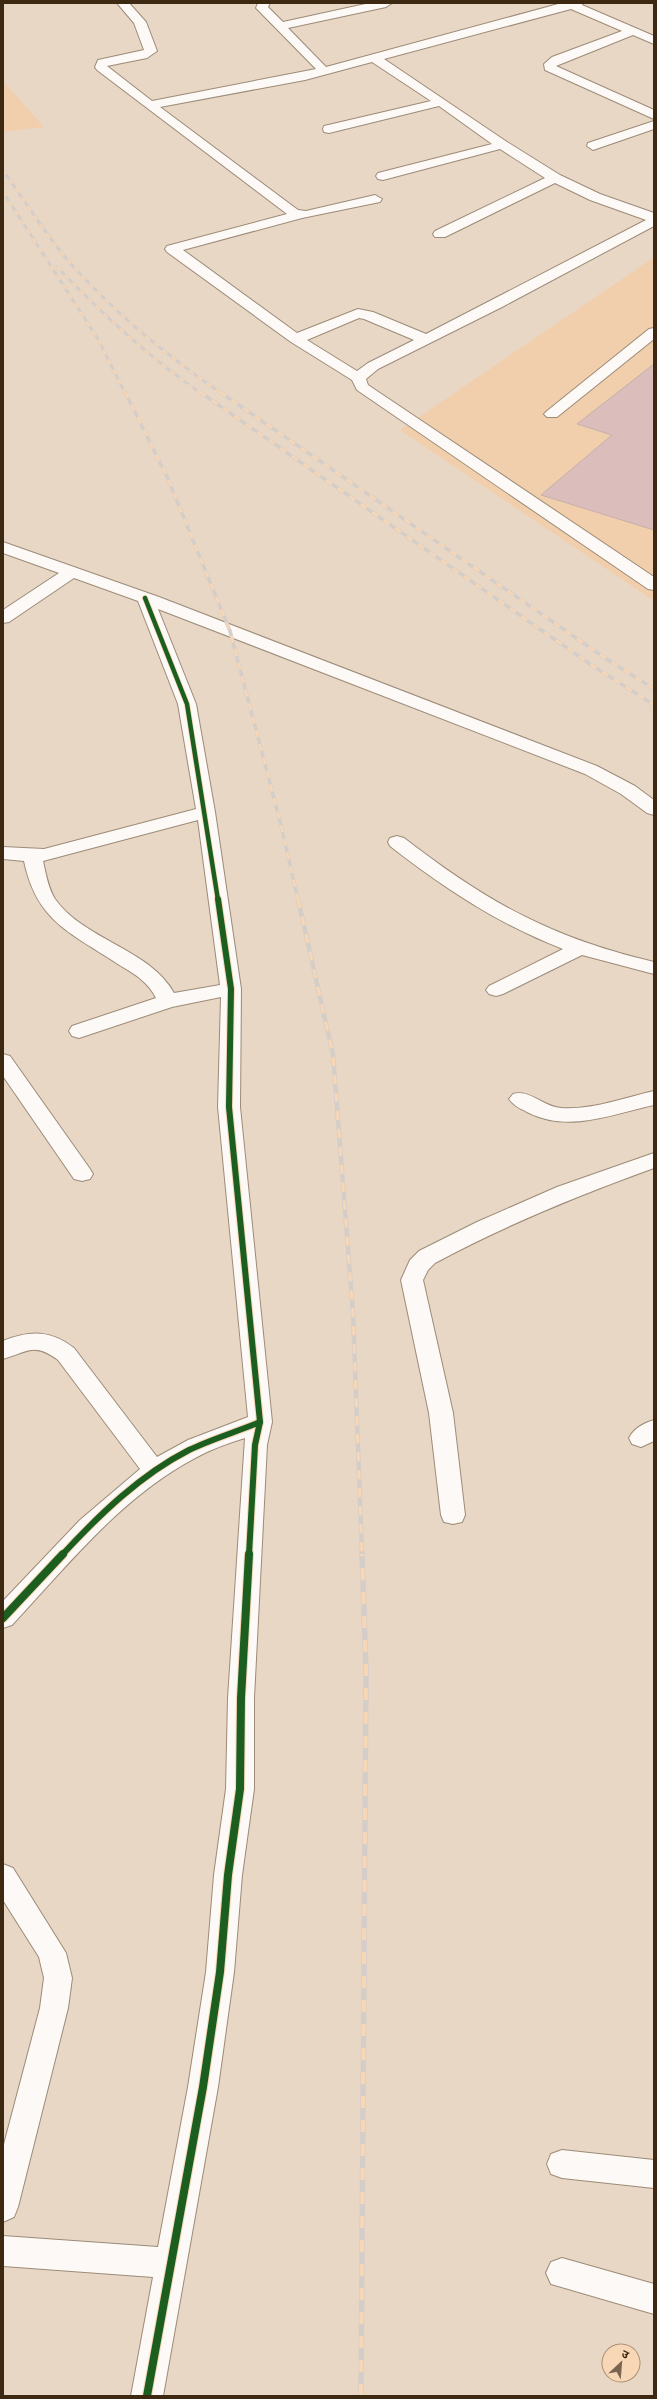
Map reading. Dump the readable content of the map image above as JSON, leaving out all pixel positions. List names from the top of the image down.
{
  "north": "top right"
}
